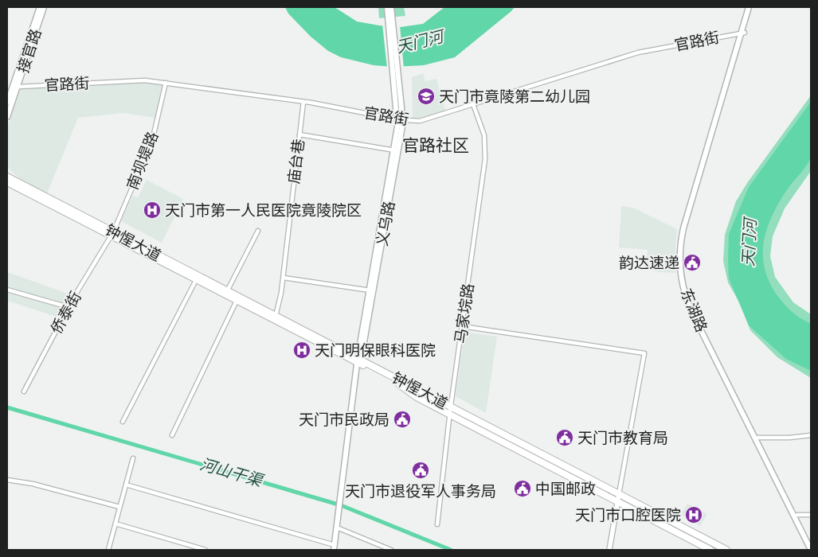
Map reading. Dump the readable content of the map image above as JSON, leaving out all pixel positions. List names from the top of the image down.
{
  "streets": {
    "highway": ["钟惺大道"],
    "main road": ["接官路", "义乌路", "东湖路"],
    "street": [
      "官路街",
      "南坝堤路",
      "庙台巷",
      "侨泰街",
      "马家垸路"
    ]
  },
  "crossings": [
    ["官路街", "接官路"],
    ["官路街", "南坝堤路"],
    ["官路街", "庙台巷"],
    ["官路街", "义乌路"],
    ["官路街", "东湖路"],
    ["官路街", "马家垸路"],
    ["南坝堤路", "钟惺大道"],
    ["南坝堤路", "侨泰街"],
    ["庙台巷", "钟惺大道"],
    ["义乌路", "钟惺大道"],
    ["钟惺大道", "侨泰街"],
    ["钟惺大道", "马家垸路"]
  ],
  "districts": ["官路社区"],
  "water": ["天门河", "河山干渠"],
  "places": {
    "school or university": ["天门市竟陵第二幼儿园"],
    "hospital": ["天门市第一人民医院竟陵院区", "天门明保眼科医院", "天门市口腔医院"],
    "public building": [
      "韵达速递",
      "天门市民政局",
      "天门市教育局",
      "天门市退役军人事务局",
      "中国邮政"
    ]
  }
}
